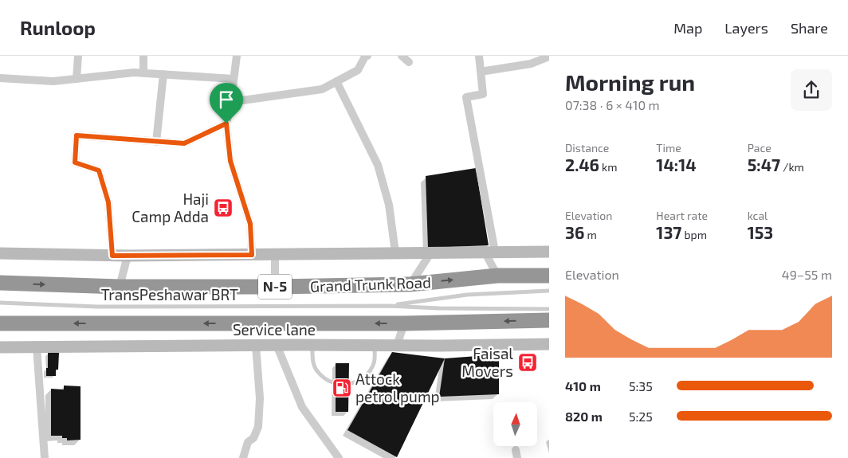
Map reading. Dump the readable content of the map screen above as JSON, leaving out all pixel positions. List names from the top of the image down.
{
  "streets": {
    "highway": ["Grand Trunk Road", "N-5"],
    "street": ["Service lane"],
    "lane": ["TransPeshawar BRT"]
  },
  "places": {
    "bus stop": ["Haji Camp Adda", "Faisal Movers"],
    "fuel station": ["Attock petrol pump"]
  },
  "north": "top",
  "page": {
    "header": "Runloop",
    "nav": ["Map", "Layers", "Share"],
    "heading": ["Morning run", "07:38 · 6 × 410 m"],
    "stats": [
      ["Distance", "2.46 km"],
      ["Time", "14:14"],
      ["Pace", "5:47 /km"],
      ["Elevation", "36 m"],
      ["Heart rate", "137 bpm"],
      ["kcal", "153"]
    ],
    "chart": ["Elevation", "49–55 m"],
    "list": [
      {
        "name": "410 m",
        "note": "5:35"
      },
      {
        "name": "820 m",
        "note": "5:25"
      }
    ]
  }
}
